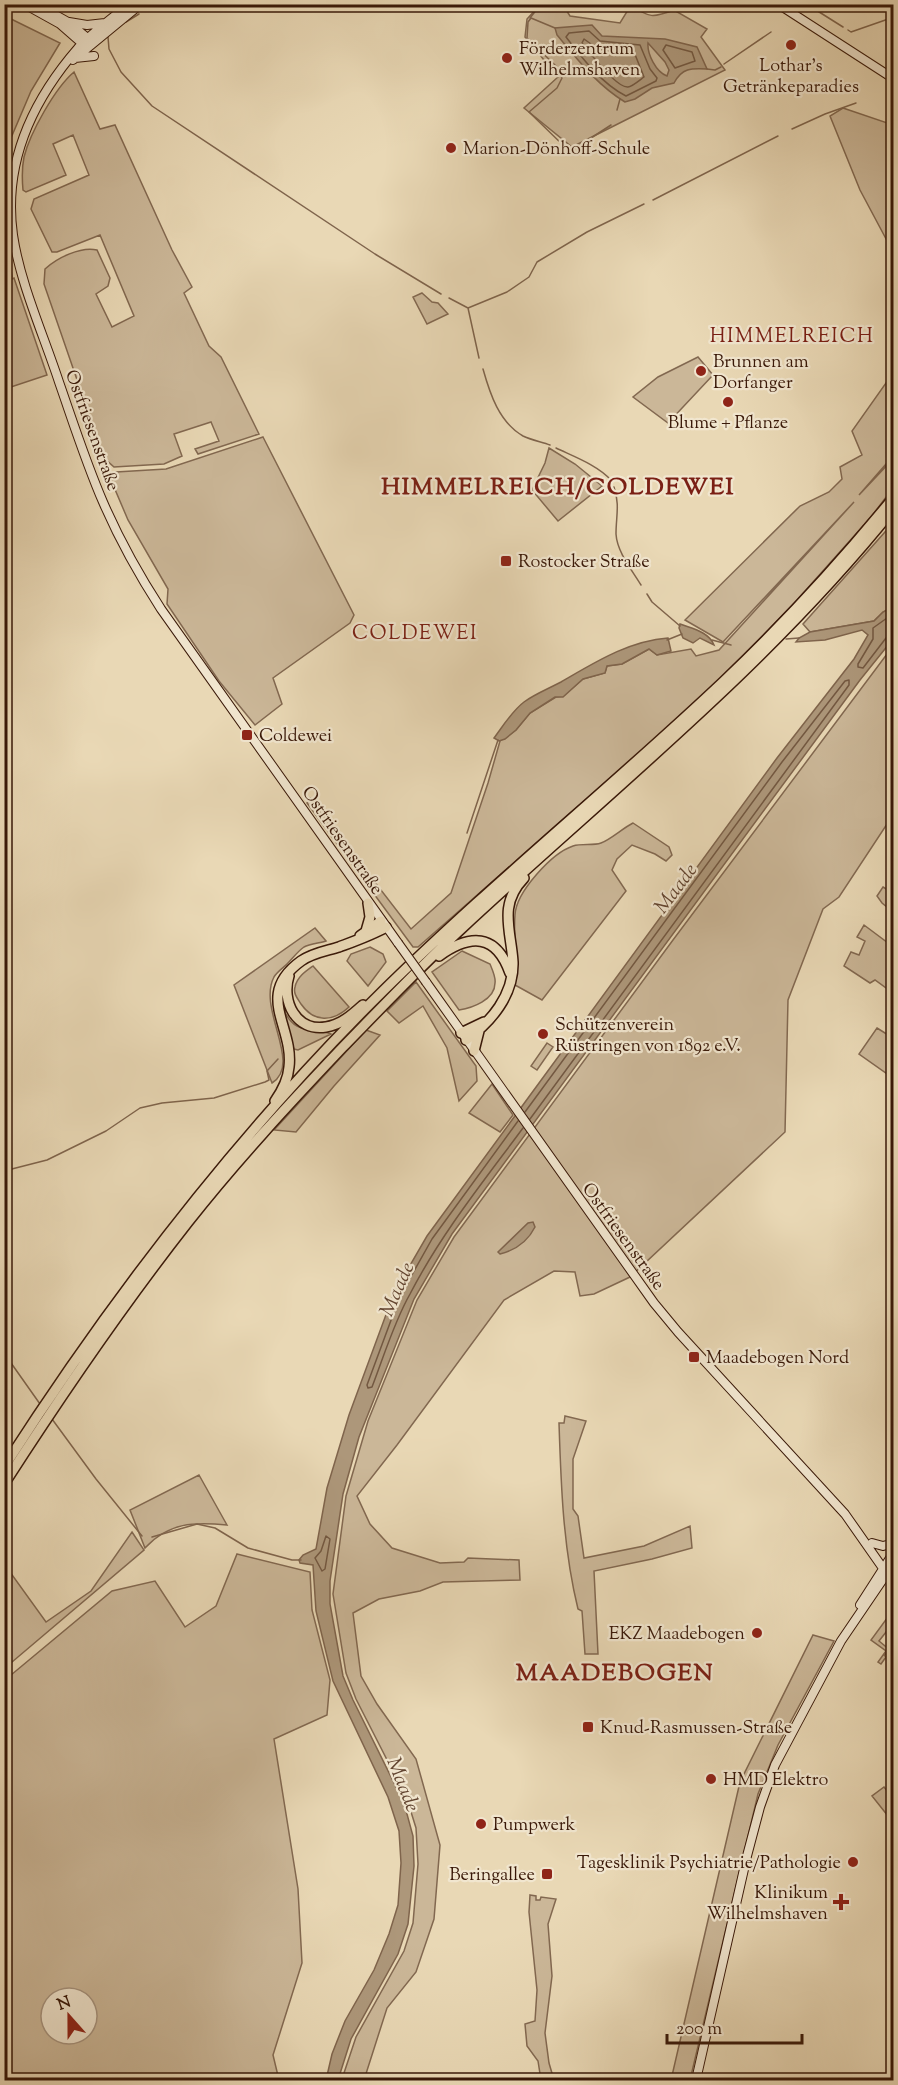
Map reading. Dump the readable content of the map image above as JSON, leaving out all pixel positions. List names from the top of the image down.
{
  "streets": {
    "main road": ["Ostfriesenstraße"]
  },
  "districts": [
    "HIMMELREICH",
    "HIMMELREICH/COLDEWEI",
    "COLDEWEI",
    "MAADEBOGEN"
  ],
  "water": ["Maade"],
  "places": {
    "other": [
      "Lothar's Getränkeparadies",
      "Förderzentrum Wilhelmshaven",
      "Marion-Dönhoff-Schule",
      "Brunnen am Dorfanger",
      "Blume + Pflanze",
      "Schützenverein Rüstringen von 1892 e.V.",
      "EKZ Maadebogen",
      "HMD Elektro",
      "Pumpwerk",
      "Tagesklinik Psychiatrie/Pathologie"
    ],
    "transit": [
      "Rostocker Straße",
      "Coldewei",
      "Maadebogen Nord",
      "Knud-Rasmussen-Straße",
      "Beringallee"
    ],
    "health": ["Klinikum Wilhelmshaven"]
  },
  "scale_bar": "200 m",
  "north": "top"
}
